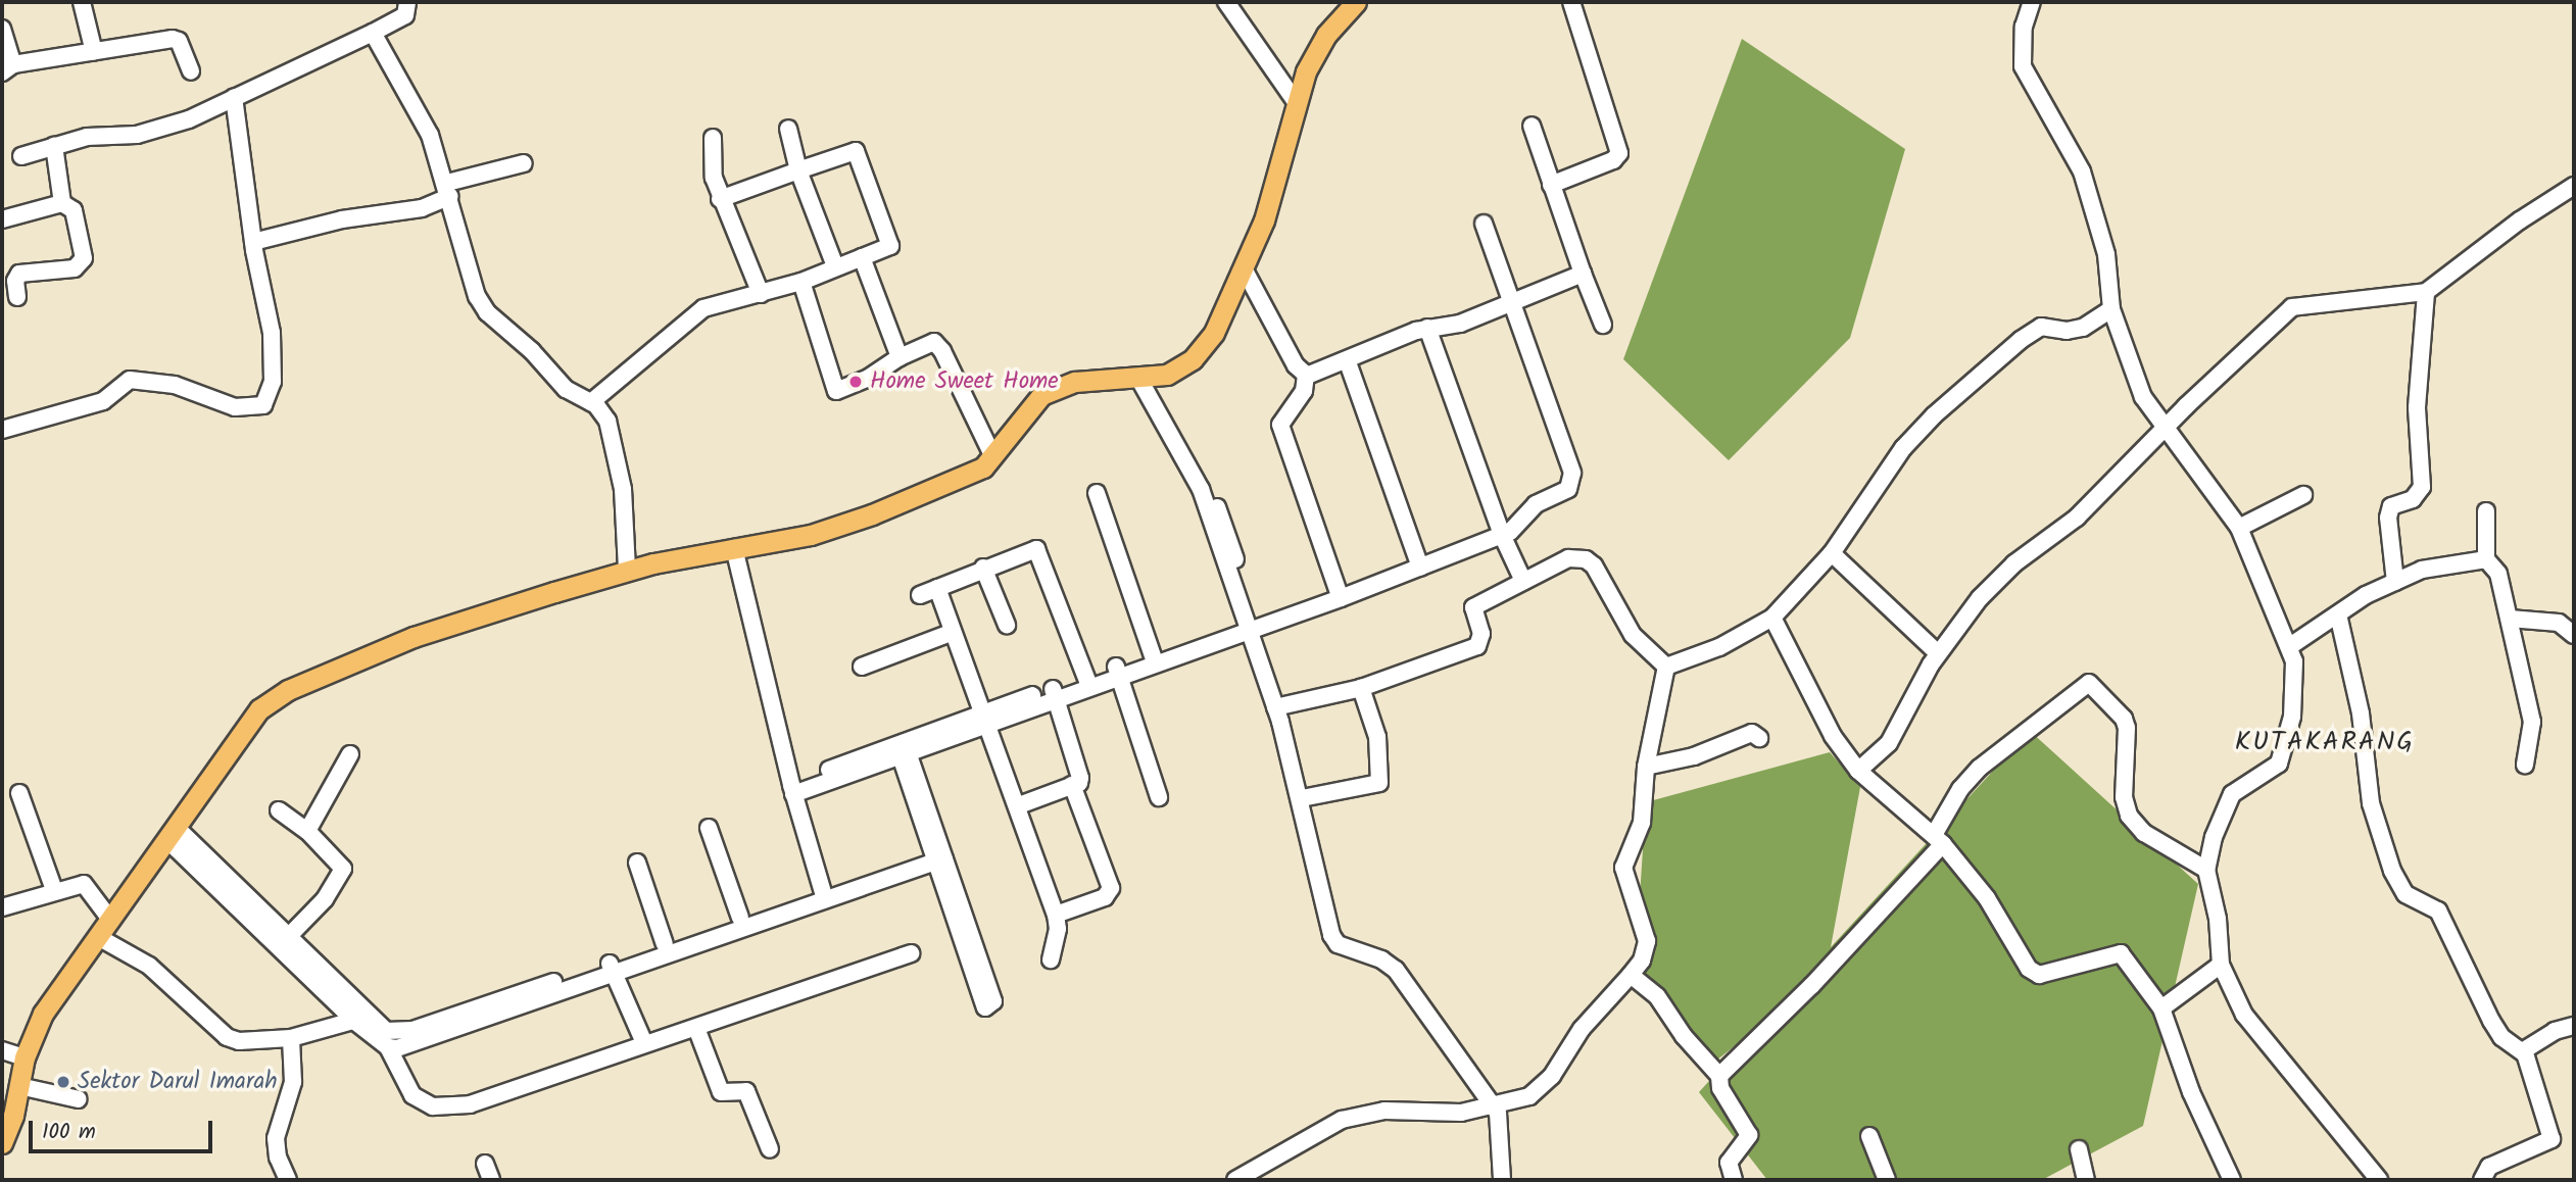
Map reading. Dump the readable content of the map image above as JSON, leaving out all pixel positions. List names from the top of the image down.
{
  "districts": ["KUTAKARANG"],
  "places": ["Home Sweet Home", "Sektor Darul Imarah"],
  "scale_bar": "100 m"
}
